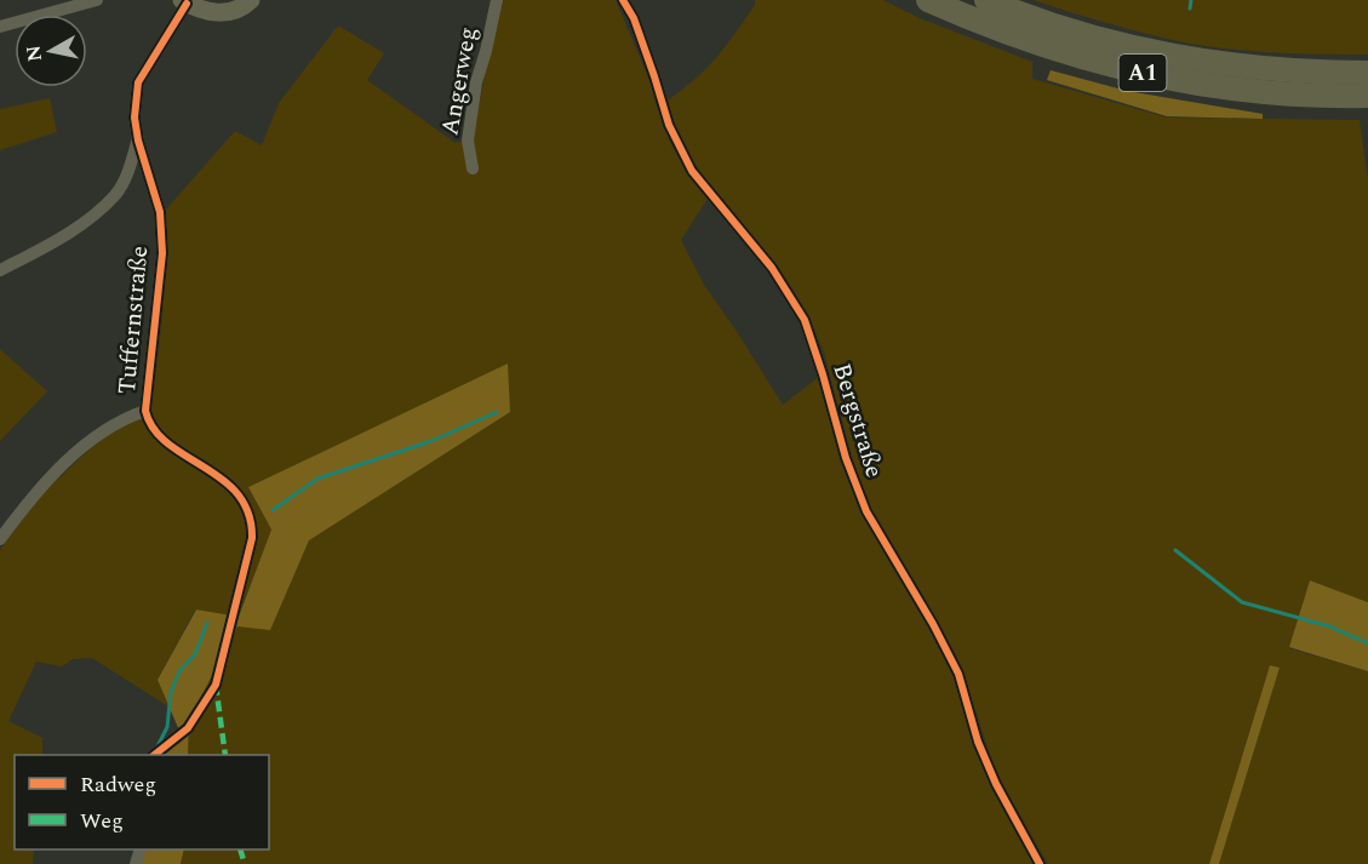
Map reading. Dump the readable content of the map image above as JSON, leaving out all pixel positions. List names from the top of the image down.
{
  "streets": {
    "highway": ["A1"],
    "street": ["Angerweg", "Tuffernstraße", "Bergstraße"]
  },
  "legend": ["Radweg", "Weg"],
  "north": "left"
}
